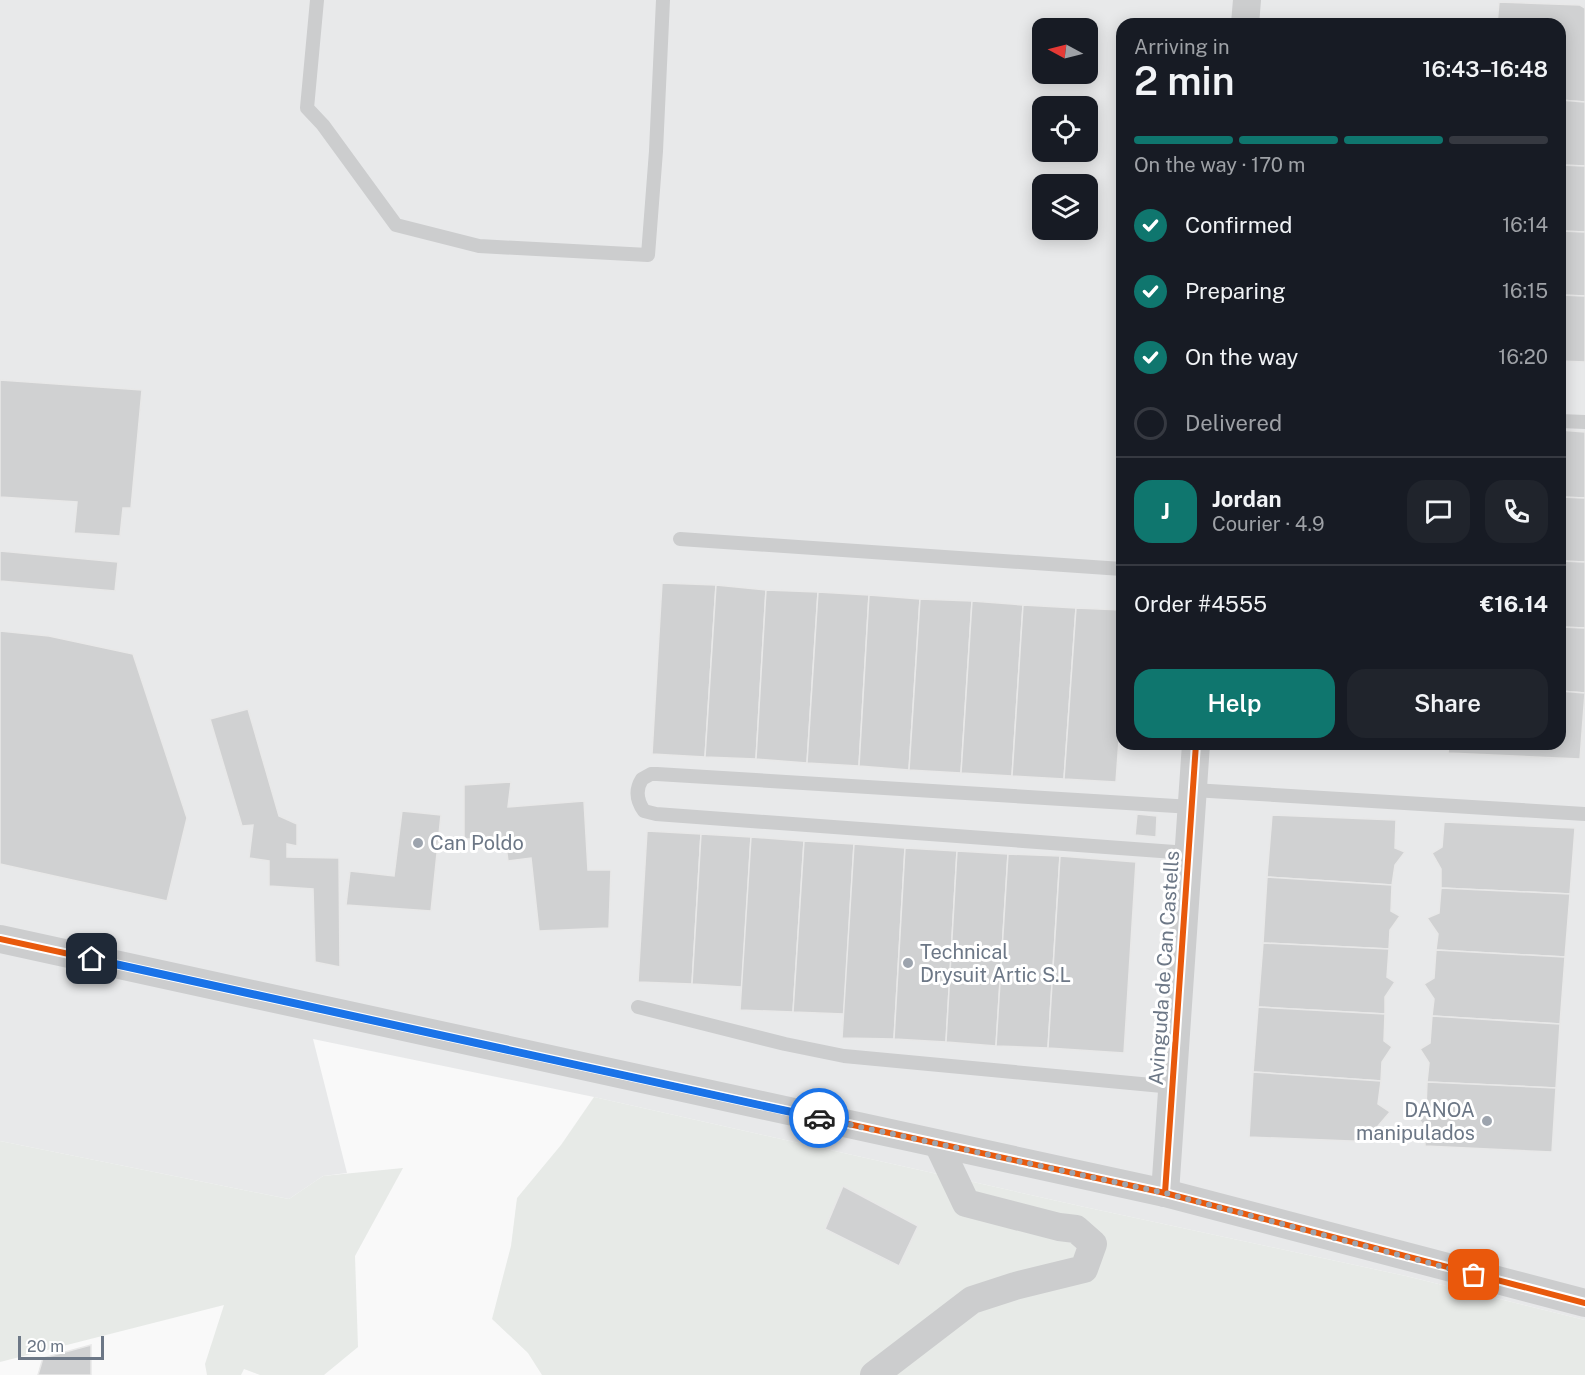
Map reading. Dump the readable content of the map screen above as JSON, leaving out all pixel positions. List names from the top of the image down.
{
  "streets": {
    "street": ["Avinguda de Can Castells"]
  },
  "places": ["Can Poldo", "Technical Drysuit Artic S.L", "DANOA manipulados"],
  "scale_bar": "20 m",
  "north": "left",
  "page": {
    "heading": ["2 min", "Arriving in", "16:43–16:48"],
    "panel": [
      "Jordan",
      "Courier · 4.9",
      "Order #4555",
      "€16.14"
    ],
    "bar": "On the way · 170 m",
    "list": [
      ["Confirmed", "16:14"],
      ["Preparing", "16:15"],
      ["On the way", "16:20"],
      "Delivered"
    ],
    "round": "J",
    "buttons": ["Help", "Share"],
    "scale": "20 m"
  }
}
